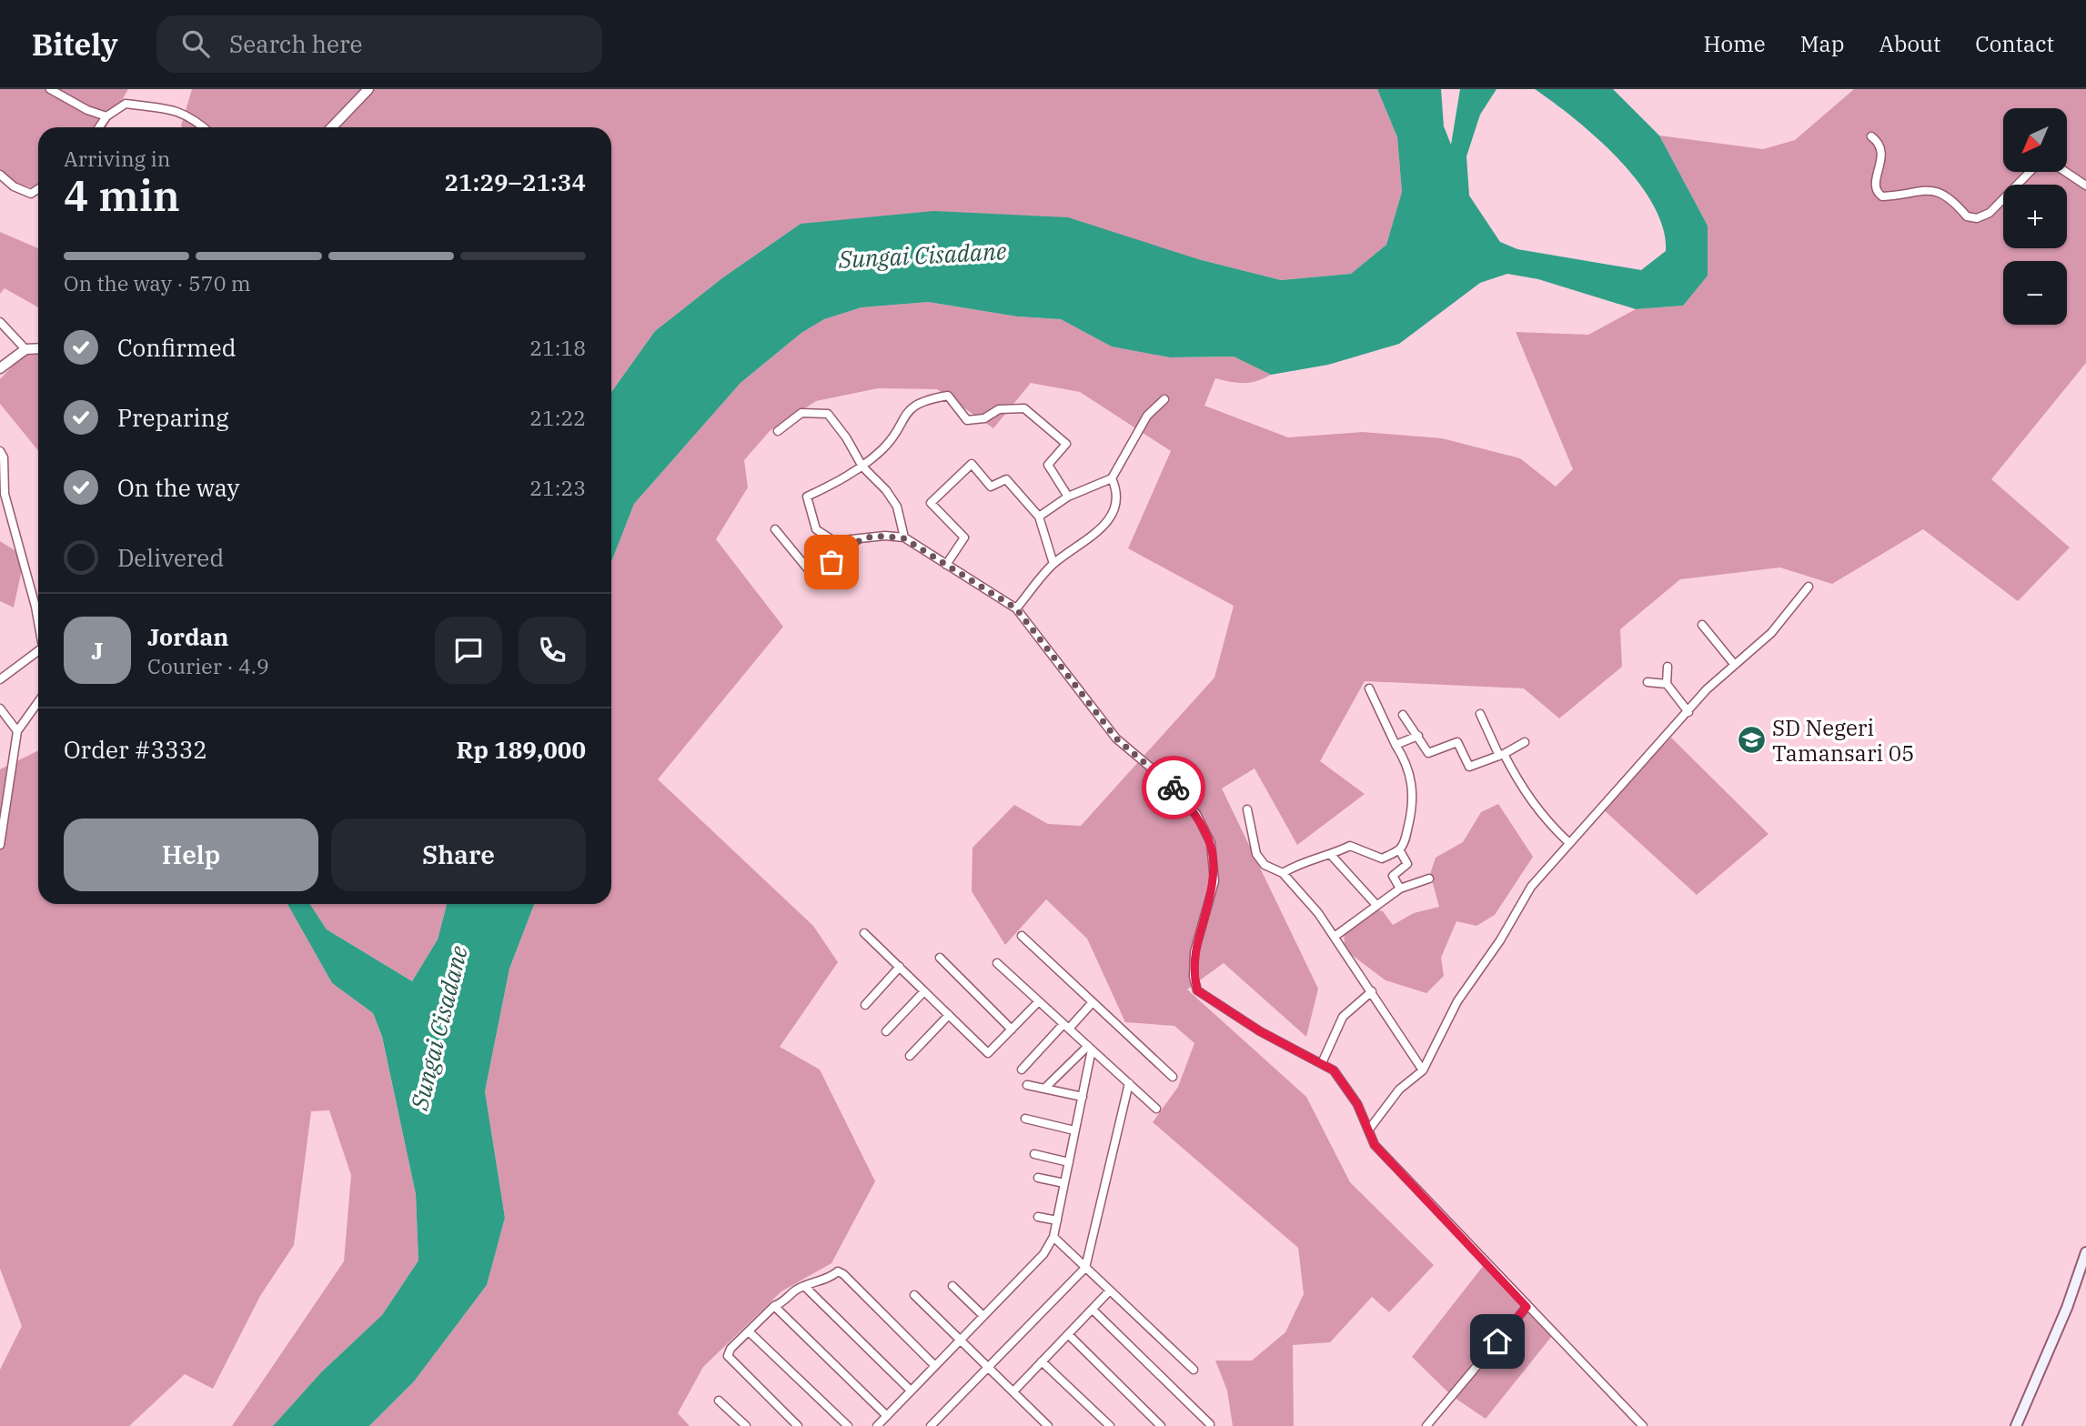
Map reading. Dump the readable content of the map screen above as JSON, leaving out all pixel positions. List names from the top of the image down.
{
  "water": ["Sungai Cisadane"],
  "places": {
    "school or university": ["SD Negeri Tamansari 05"]
  },
  "north": "bottom left",
  "page": {
    "header": "Bitely",
    "search": "Search here",
    "nav": [
      "Home",
      "Map",
      "About",
      "Contact"
    ],
    "map_buttons": ["+", "−"],
    "heading": ["4 min", "Arriving in", "21:29–21:34"],
    "panel": [
      "Jordan",
      "Courier · 4.9",
      "Order #3332",
      "Rp 189,000"
    ],
    "bar": "On the way · 570 m",
    "list": [
      ["Confirmed", "21:18"],
      ["Preparing", "21:22"],
      ["On the way", "21:23"],
      "Delivered"
    ],
    "round": "J",
    "buttons": ["Help", "Share"]
  }
}
